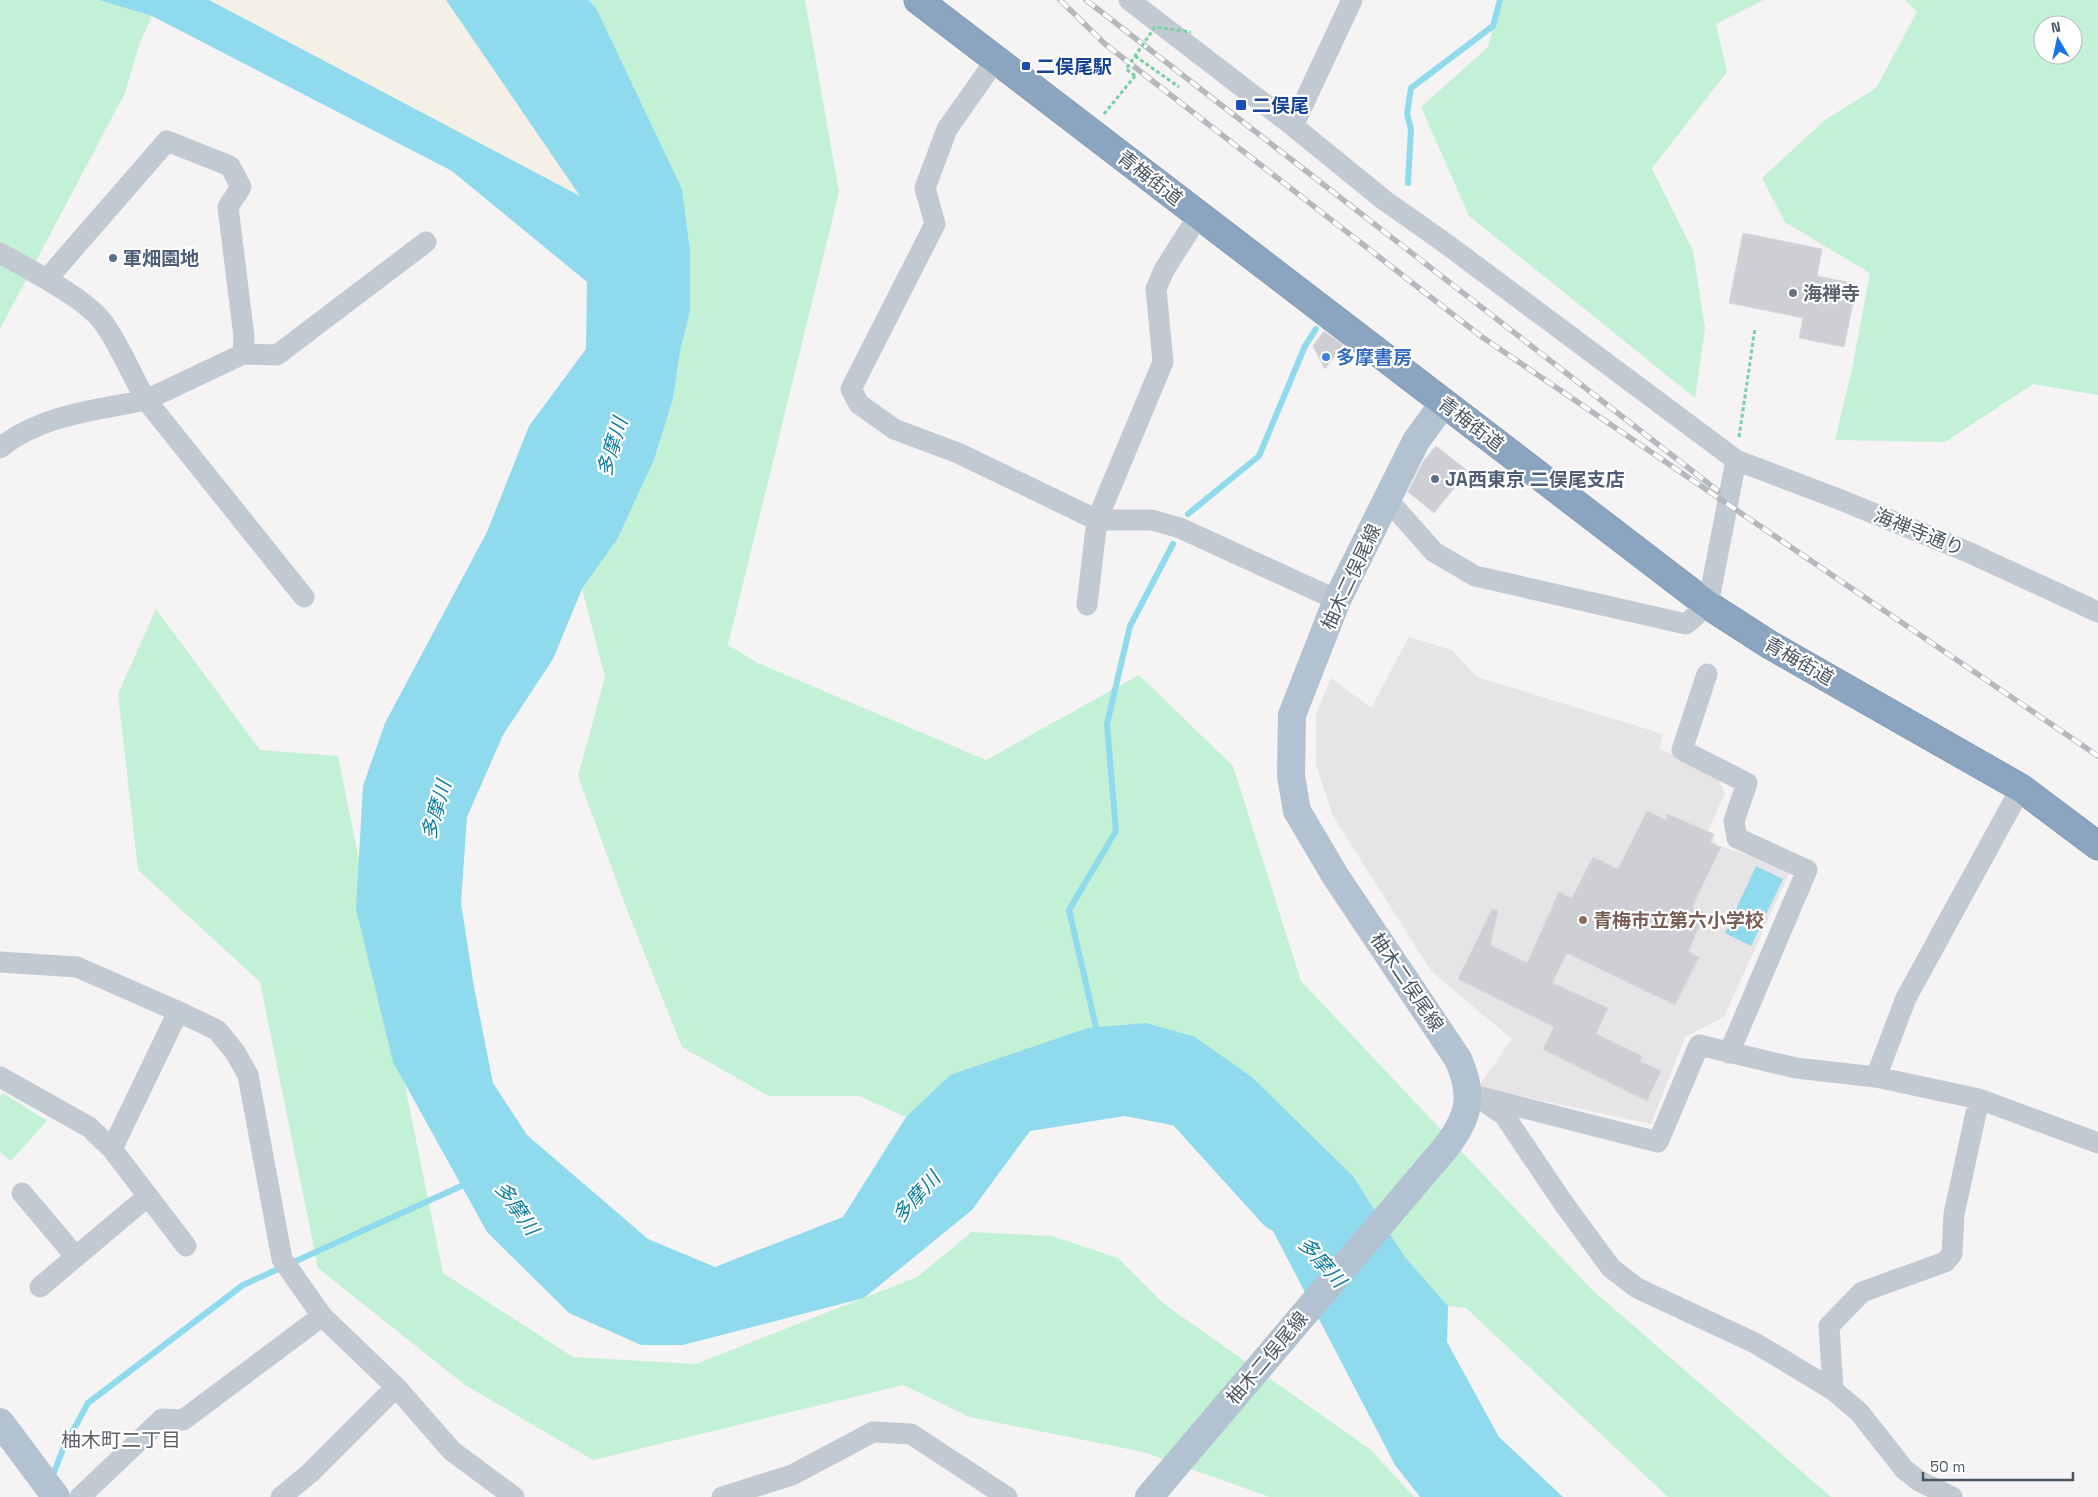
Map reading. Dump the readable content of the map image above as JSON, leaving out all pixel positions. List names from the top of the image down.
{
  "streets": {
    "highway": ["青梅街道"],
    "main road": ["柚木二俣尾線"],
    "street": ["海禅寺通り"]
  },
  "crossings": [
    ["青梅街道", "柚木二俣尾線"]
  ],
  "districts": ["柚木町二丁目"],
  "water": ["多摩川"],
  "places": {
    "transit": ["二俣尾駅", "二俣尾"],
    "other": [
      "軍畑園地",
      "海禅寺",
      "多摩書房",
      "JA西東京 二俣尾支店",
      "青梅市立第六小学校"
    ]
  },
  "scale_bar": "50 m",
  "north": "top"
}
